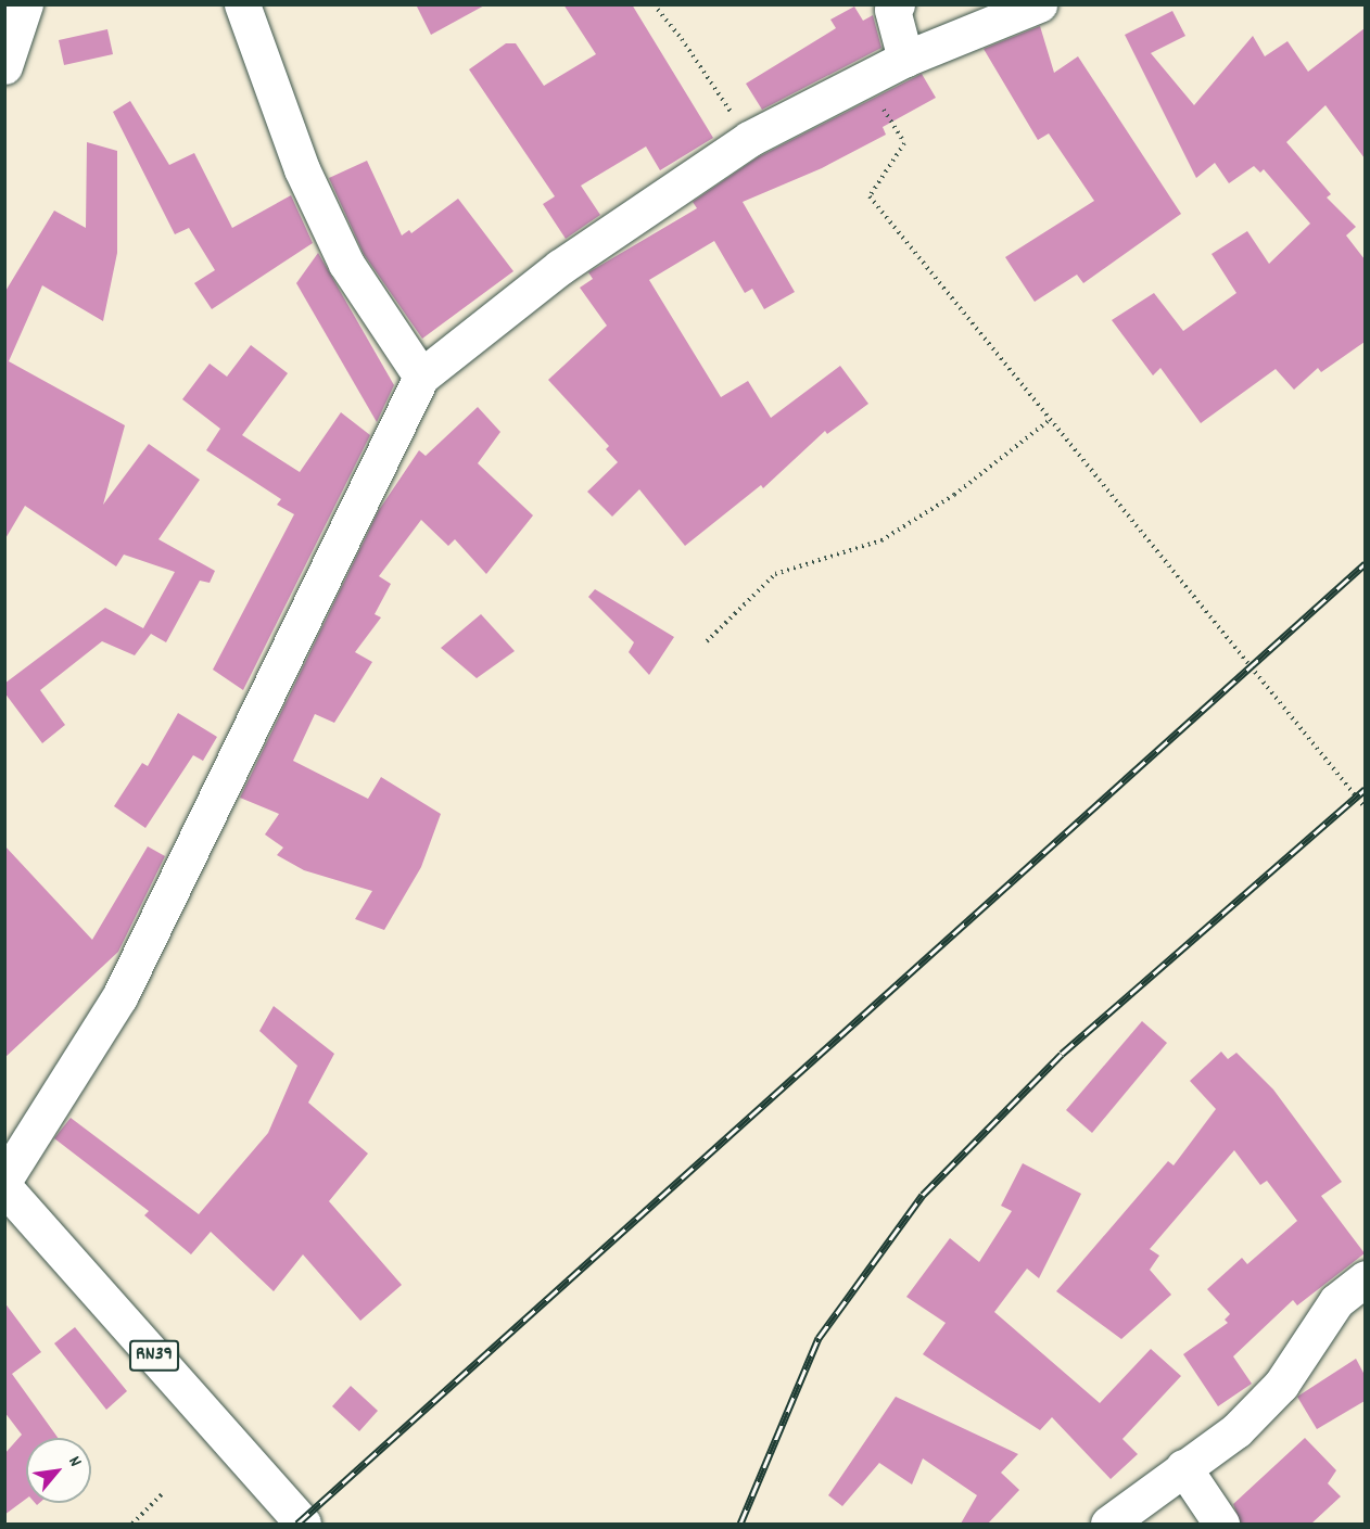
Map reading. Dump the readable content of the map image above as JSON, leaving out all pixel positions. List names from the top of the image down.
{
  "streets": {
    "main road": ["RN39"]
  },
  "north": "top right"
}
